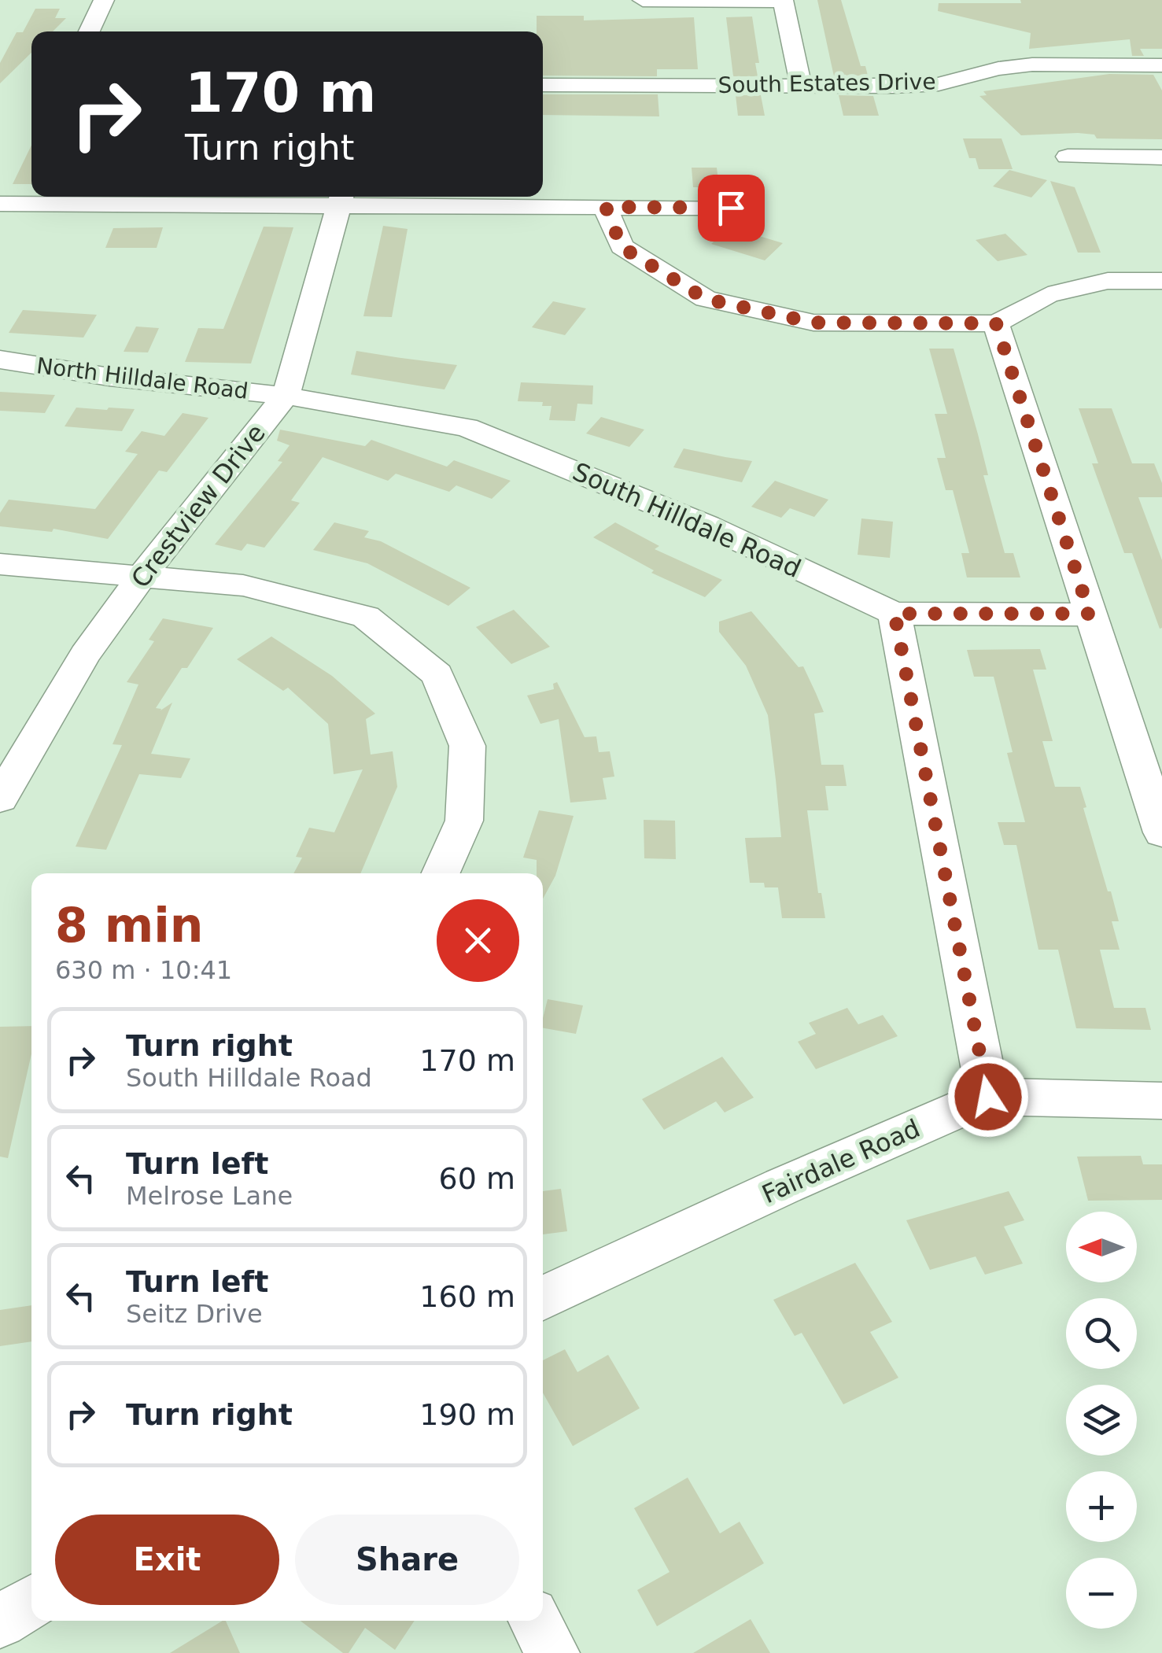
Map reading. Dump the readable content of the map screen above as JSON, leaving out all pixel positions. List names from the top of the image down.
{
  "streets": {
    "street": [
      "South Estates Drive",
      "North Hilldale Road",
      "Crestview Drive",
      "South Hilldale Road",
      "Fairdale Road"
    ]
  },
  "crossings": [
    ["North Hilldale Road", "Crestview Drive"],
    ["North Hilldale Road", "South Hilldale Road"],
    ["Crestview Drive", "South Hilldale Road"]
  ],
  "north": "left",
  "page": {
    "turn": ["170 m", "Turn right"],
    "heading": ["8 min", "630 m · 10:41"],
    "list": [
      {
        "name": "Turn right",
        "note": "South Hilldale Road",
        "value": "170 m"
      },
      {
        "name": "Turn left",
        "note": "Melrose Lane",
        "value": "60 m"
      },
      {
        "name": "Turn left",
        "note": "Seitz Drive",
        "value": "160 m"
      },
      {
        "name": "Turn right",
        "value": "190 m"
      }
    ],
    "map_buttons": ["+", "−"],
    "buttons": ["Exit", "Share"]
  }
}
